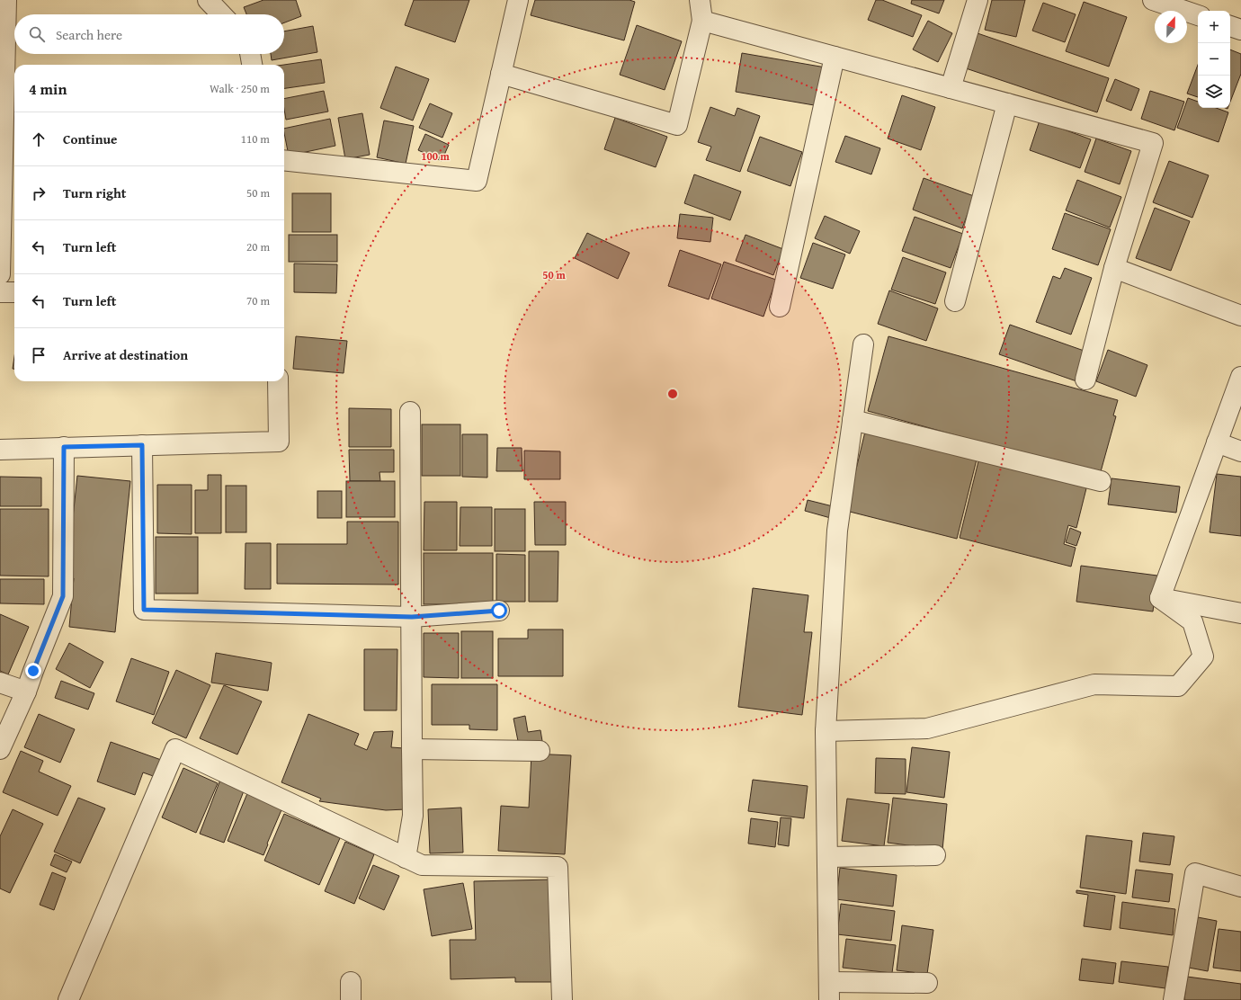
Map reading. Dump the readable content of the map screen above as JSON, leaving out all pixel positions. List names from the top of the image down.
{
  "north": "top",
  "page": {
    "map_buttons": ["+", "−"],
    "search": "Search here",
    "heading": ["4 min", "Walk · 250 m"],
    "list": [
      ["Continue", "110 m"],
      ["Turn right", "50 m"],
      ["Turn left", "20 m"],
      ["Turn left", "70 m"],
      "Arrive at destination"
    ]
  },
  "rings": ["100 m", "50 m"]
}
